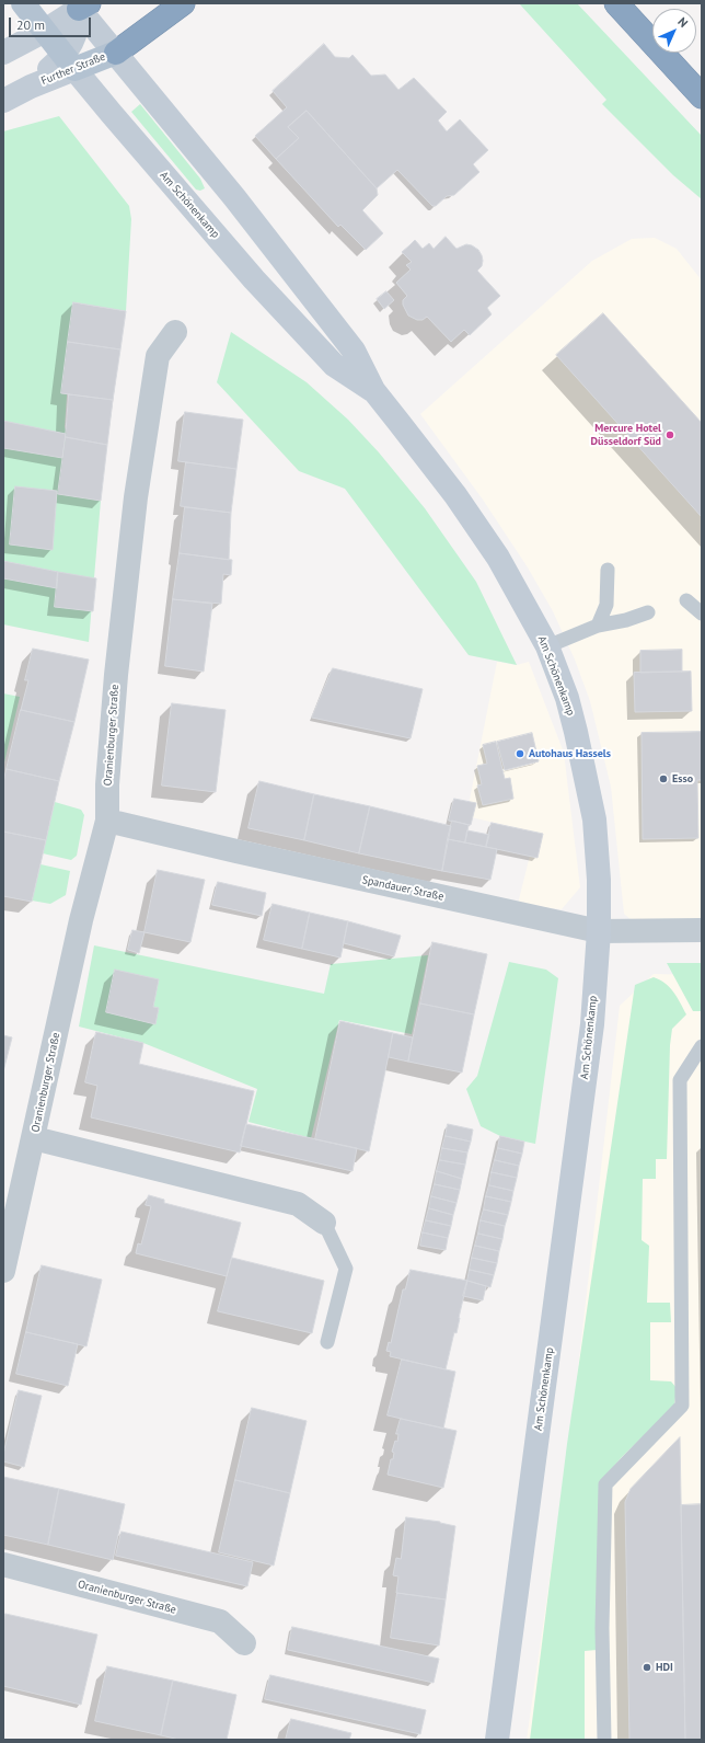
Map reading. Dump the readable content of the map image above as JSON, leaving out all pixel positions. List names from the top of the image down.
{
  "streets": {
    "main road": ["Further Straße", "Am Schönenkamp"],
    "street": ["Oranienburger Straße", "Spandauer Straße"]
  },
  "crossings": [
    ["Further Straße", "Am Schönenkamp"],
    ["Am Schönenkamp", "Spandauer Straße"],
    ["Oranienburger Straße", "Spandauer Straße"]
  ],
  "places": [
    "Mercure Hotel Düsseldorf Süd",
    "Autohaus Hassels",
    "Esso",
    "HDI"
  ],
  "scale_bar": "20 m",
  "north": "top right"
}
